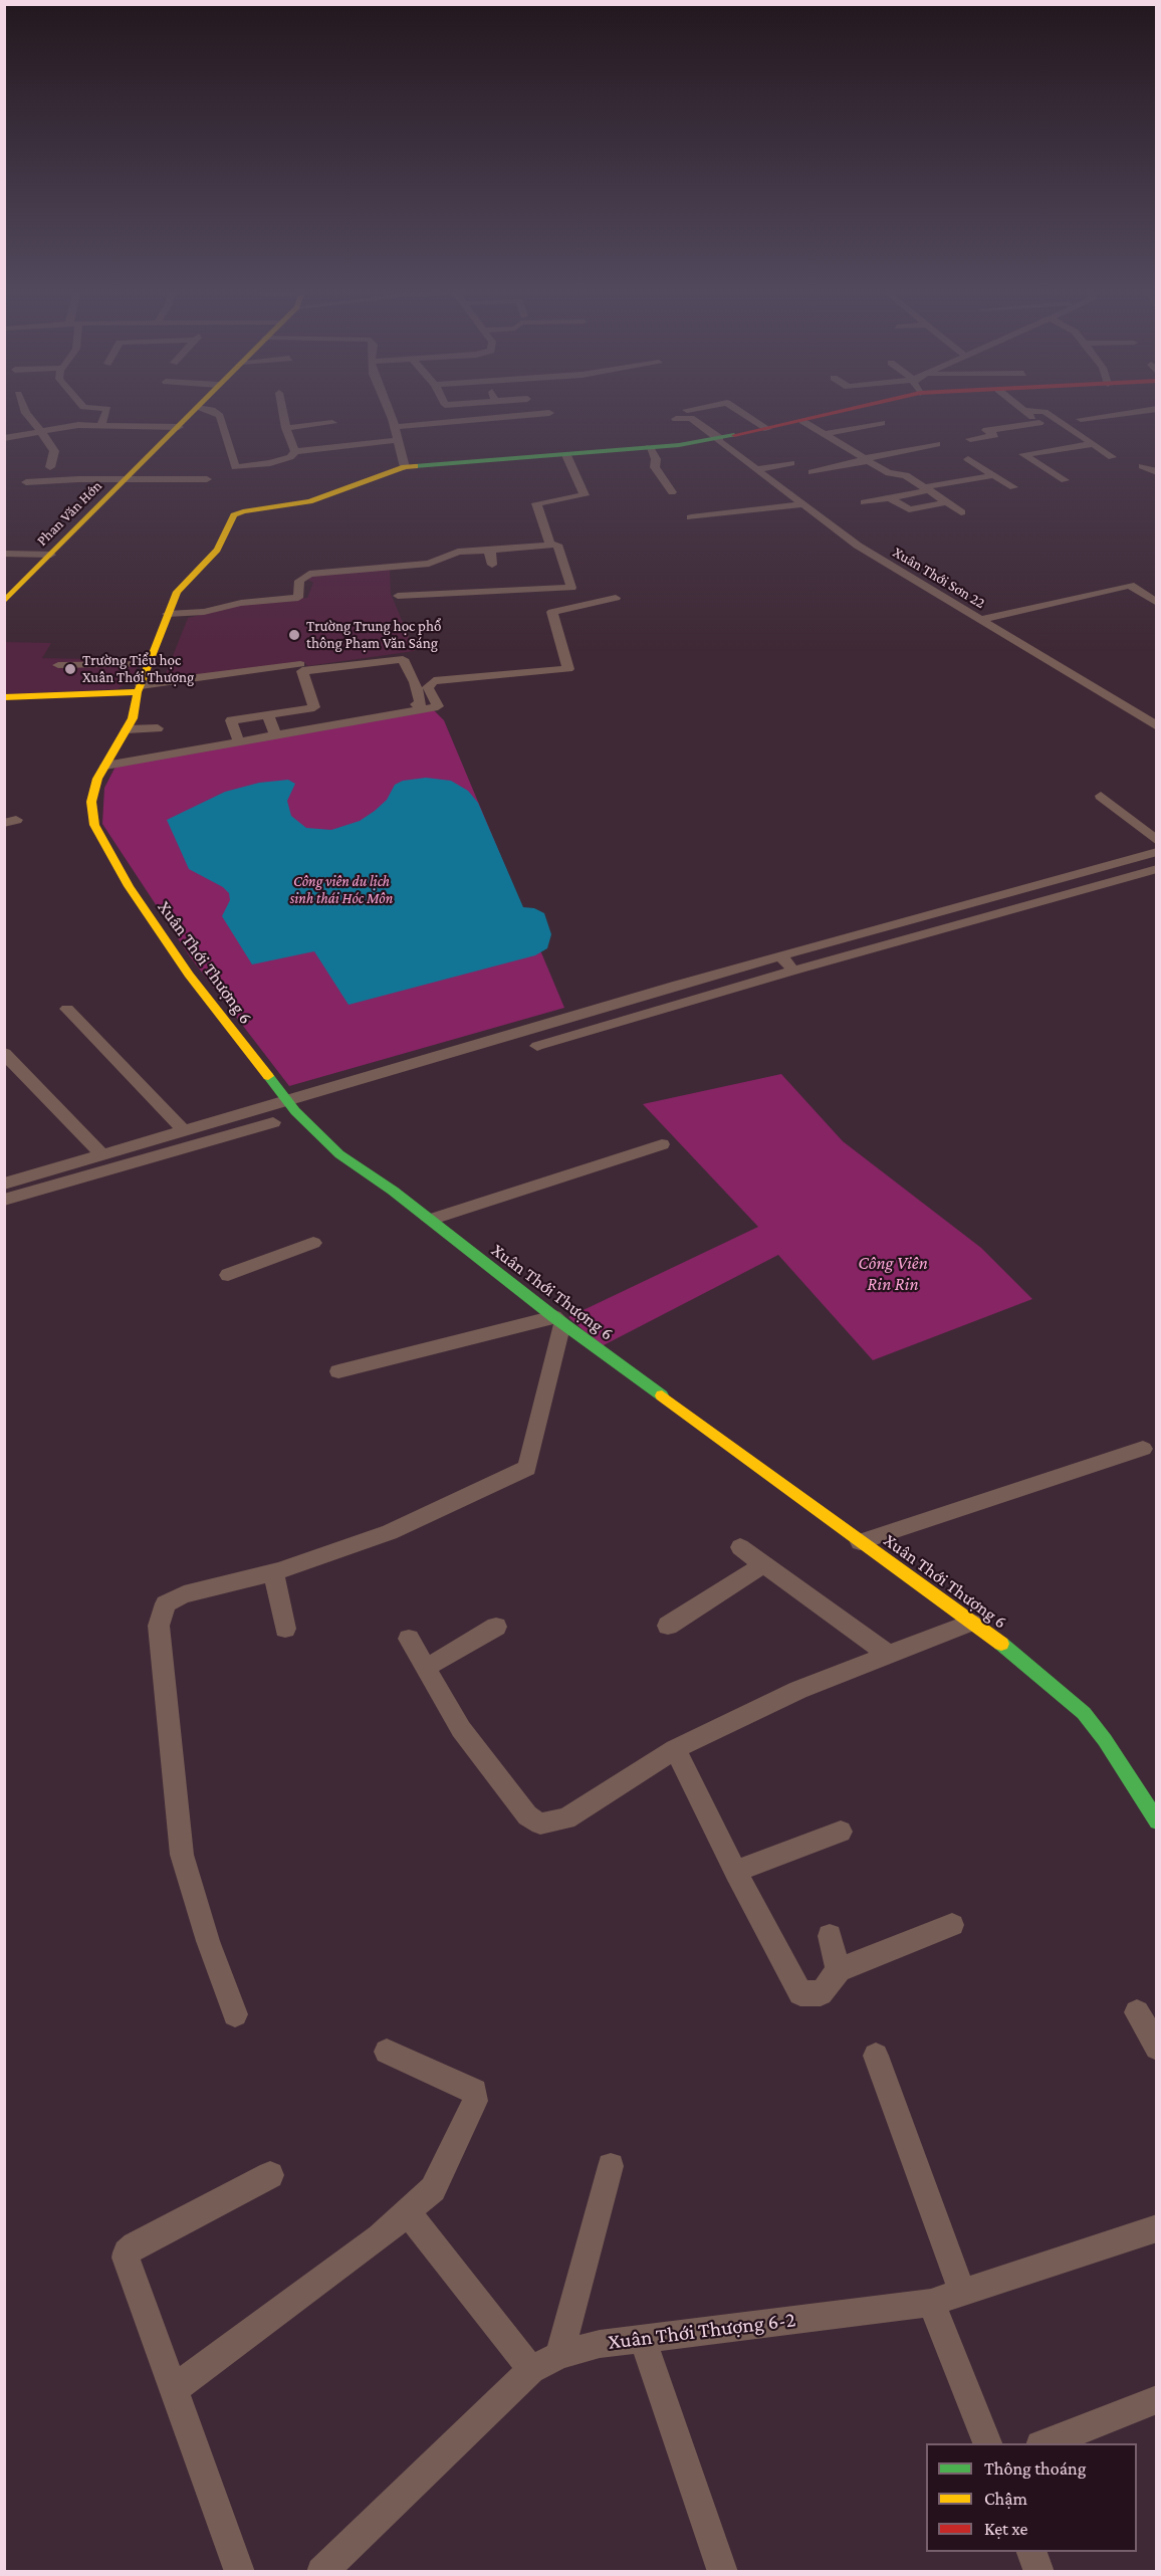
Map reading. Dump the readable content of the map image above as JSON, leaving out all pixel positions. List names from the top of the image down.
{
  "streets": {
    "street": [
      "Phan Văn Hớn",
      "Xuân Thới Sơn 22",
      "Xuân Thới Thượng 6",
      "Xuân Thới Thượng 6-2"
    ]
  },
  "parks": ["Công viên du lịch sinh thái Hóc Môn", "Công Viên Rin Rin"],
  "places": ["Trường Trung học phổ thông Phạm Văn Sáng", "Trường Tiểu học Xuân Thới Thượng"],
  "legend": ["Thông thoáng", "Chậm", "Kẹt xe"]
}
